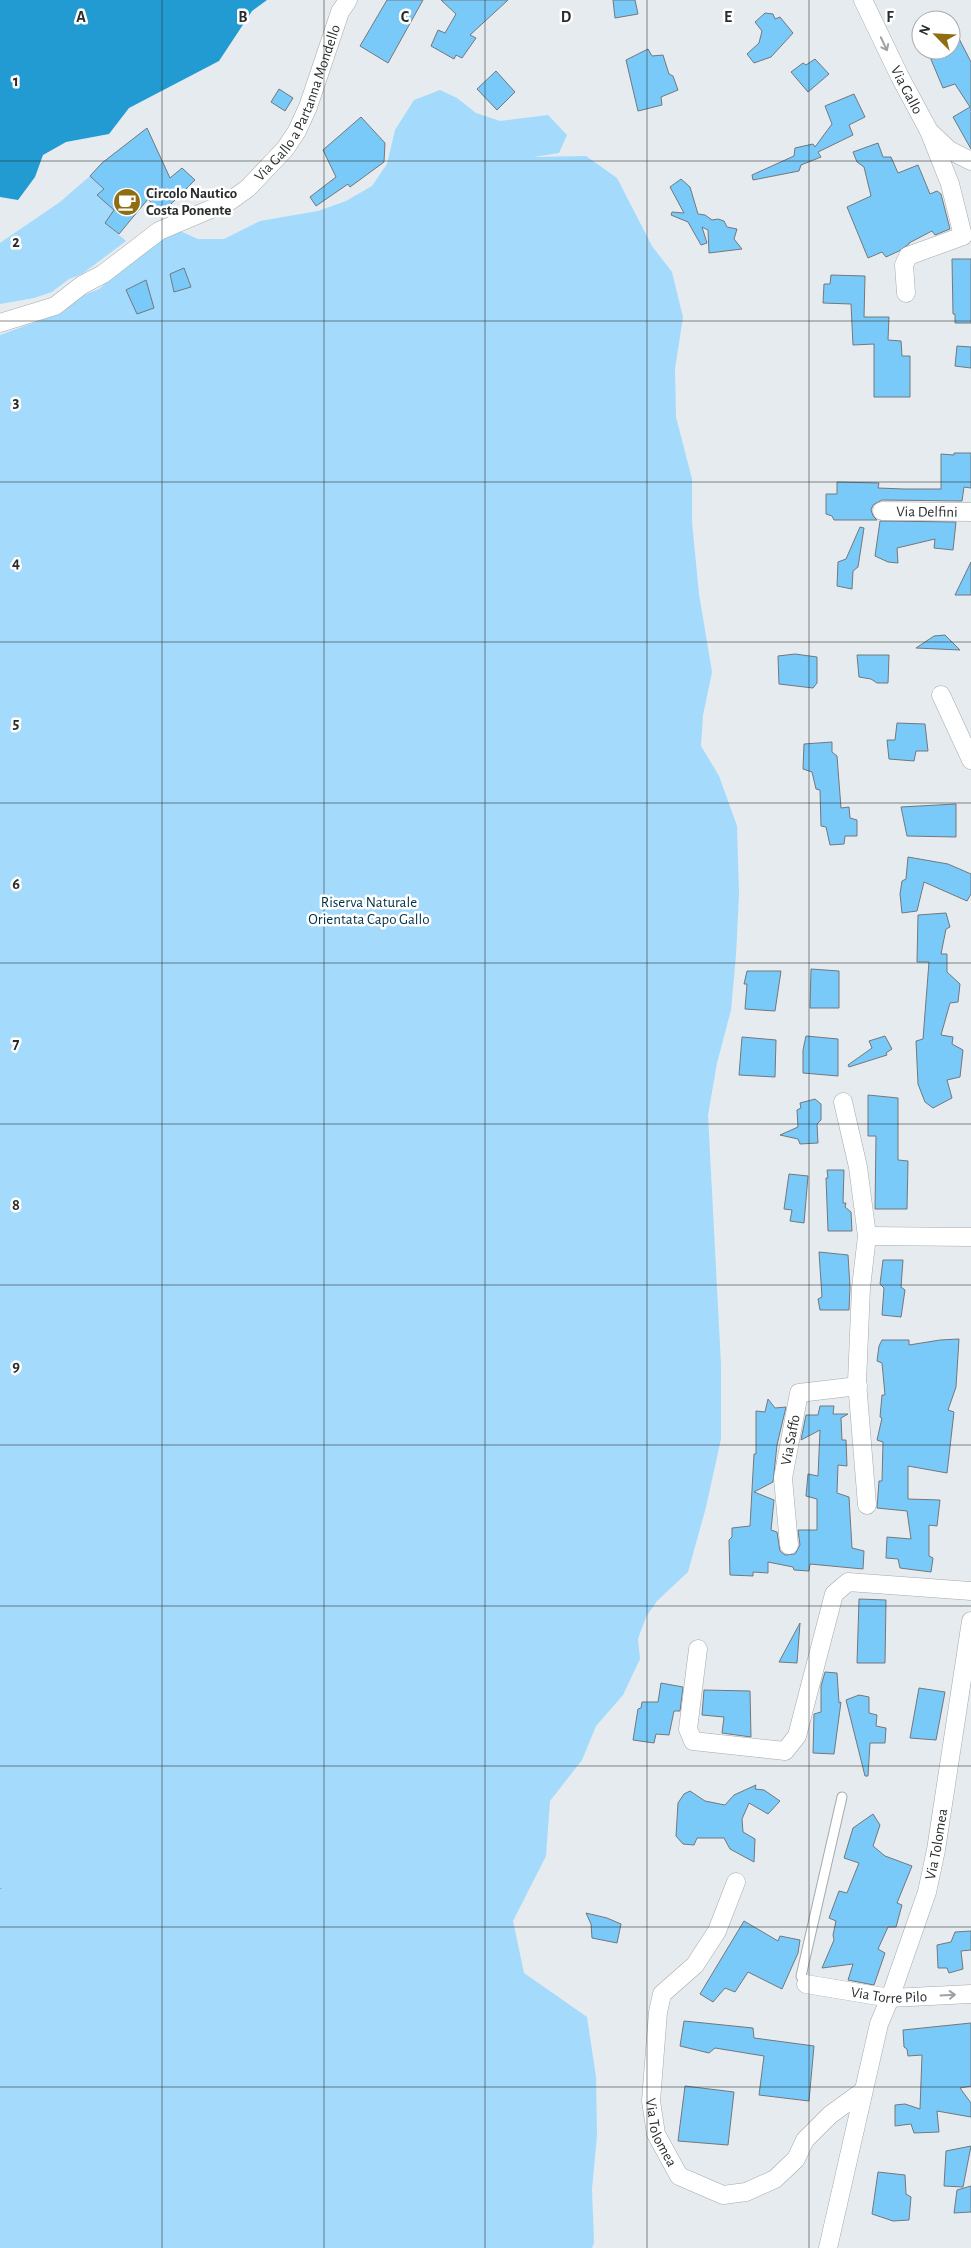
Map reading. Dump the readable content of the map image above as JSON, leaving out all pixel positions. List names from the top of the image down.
{
  "streets": {
    "street": [
      "Via Gallo",
      "Via Gallo a Partanna Mondello",
      "Via Delfini",
      "Via Saffo",
      "Via Tolomea",
      "Via Torre Pilo"
    ]
  },
  "crossings": [
    ["Via Tolomea", "Via Torre Pilo"]
  ],
  "one_way": ["Via Gallo", "Via Torre Pilo"],
  "parks": ["Riserva Naturale Orientata Capo Gallo"],
  "places": {
    "cafe": ["Circolo Nautico Costa Ponente"]
  },
  "north": "top left",
  "grid": {
    "columns": [
      "A",
      "B",
      "C",
      "D",
      "E",
      "F"
    ],
    "rows": [
      "1",
      "2",
      "3",
      "4",
      "5",
      "6",
      "7",
      "8",
      "9"
    ]
  }
}
